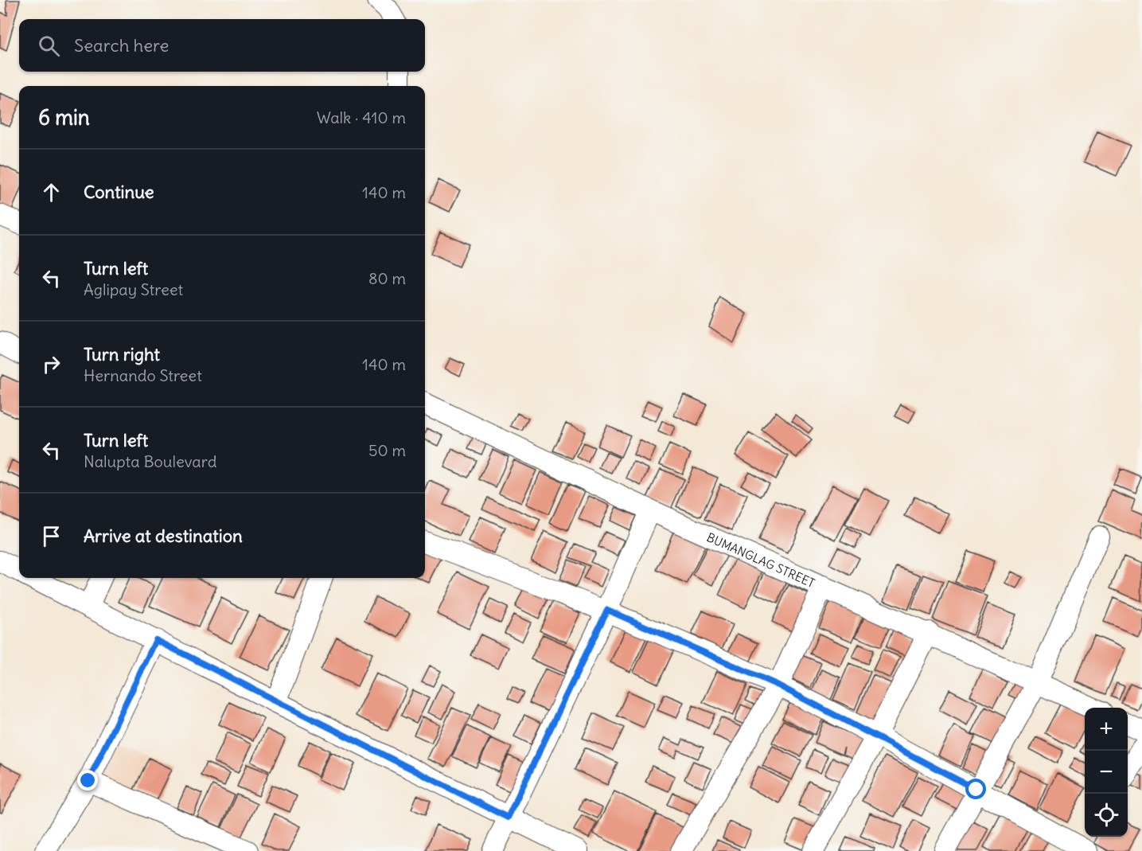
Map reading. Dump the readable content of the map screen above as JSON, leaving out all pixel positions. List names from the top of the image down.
{
  "streets": {
    "street": ["BUMANGLAG STREET"]
  },
  "page": {
    "search": "Search here",
    "heading": ["6 min", "Walk · 410 m"],
    "list": [
      ["Continue", "140 m"],
      ["Turn left", "Aglipay Street", "80 m"],
      ["Turn right", "Hernando Street", "140 m"],
      ["Turn left", "Nalupta Boulevard", "50 m"],
      "Arrive at destination"
    ],
    "map_buttons": ["+", "−"]
  }
}
